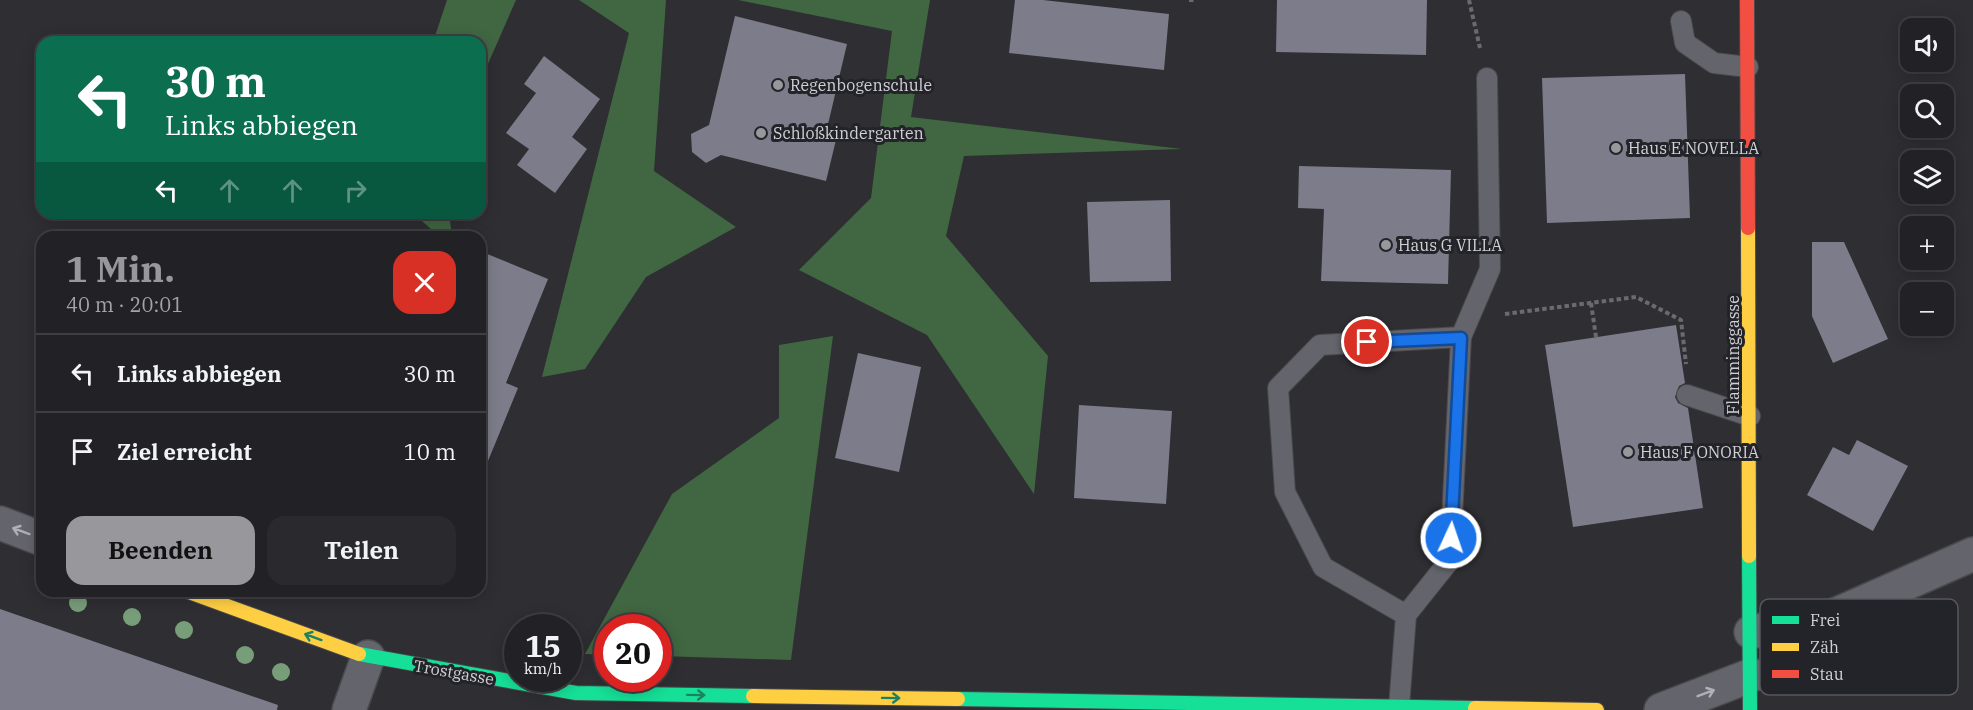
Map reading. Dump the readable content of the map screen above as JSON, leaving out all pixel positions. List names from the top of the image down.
{
  "streets": {
    "street": ["Flamminggasse", "Trostgasse"]
  },
  "places": [
    "Regenbogenschule",
    "Schloßkindergarten",
    "Haus E NOVELLA",
    "Haus G VILLA",
    "Haus F ONORIA"
  ],
  "legend": ["Frei", "Zäh", "Stau"],
  "page": {
    "map_buttons": ["+", "−"],
    "turn": ["30 m", "Links abbiegen"],
    "heading": ["1 Min.", "40 m · 20:01"],
    "list": [
      {
        "name": "Links abbiegen",
        "value": "30 m"
      },
      {
        "name": "Ziel erreicht",
        "value": "10 m"
      }
    ],
    "buttons": ["Beenden", "Teilen"],
    "speed": "15 km/h",
    "limit": "20"
  }
}
